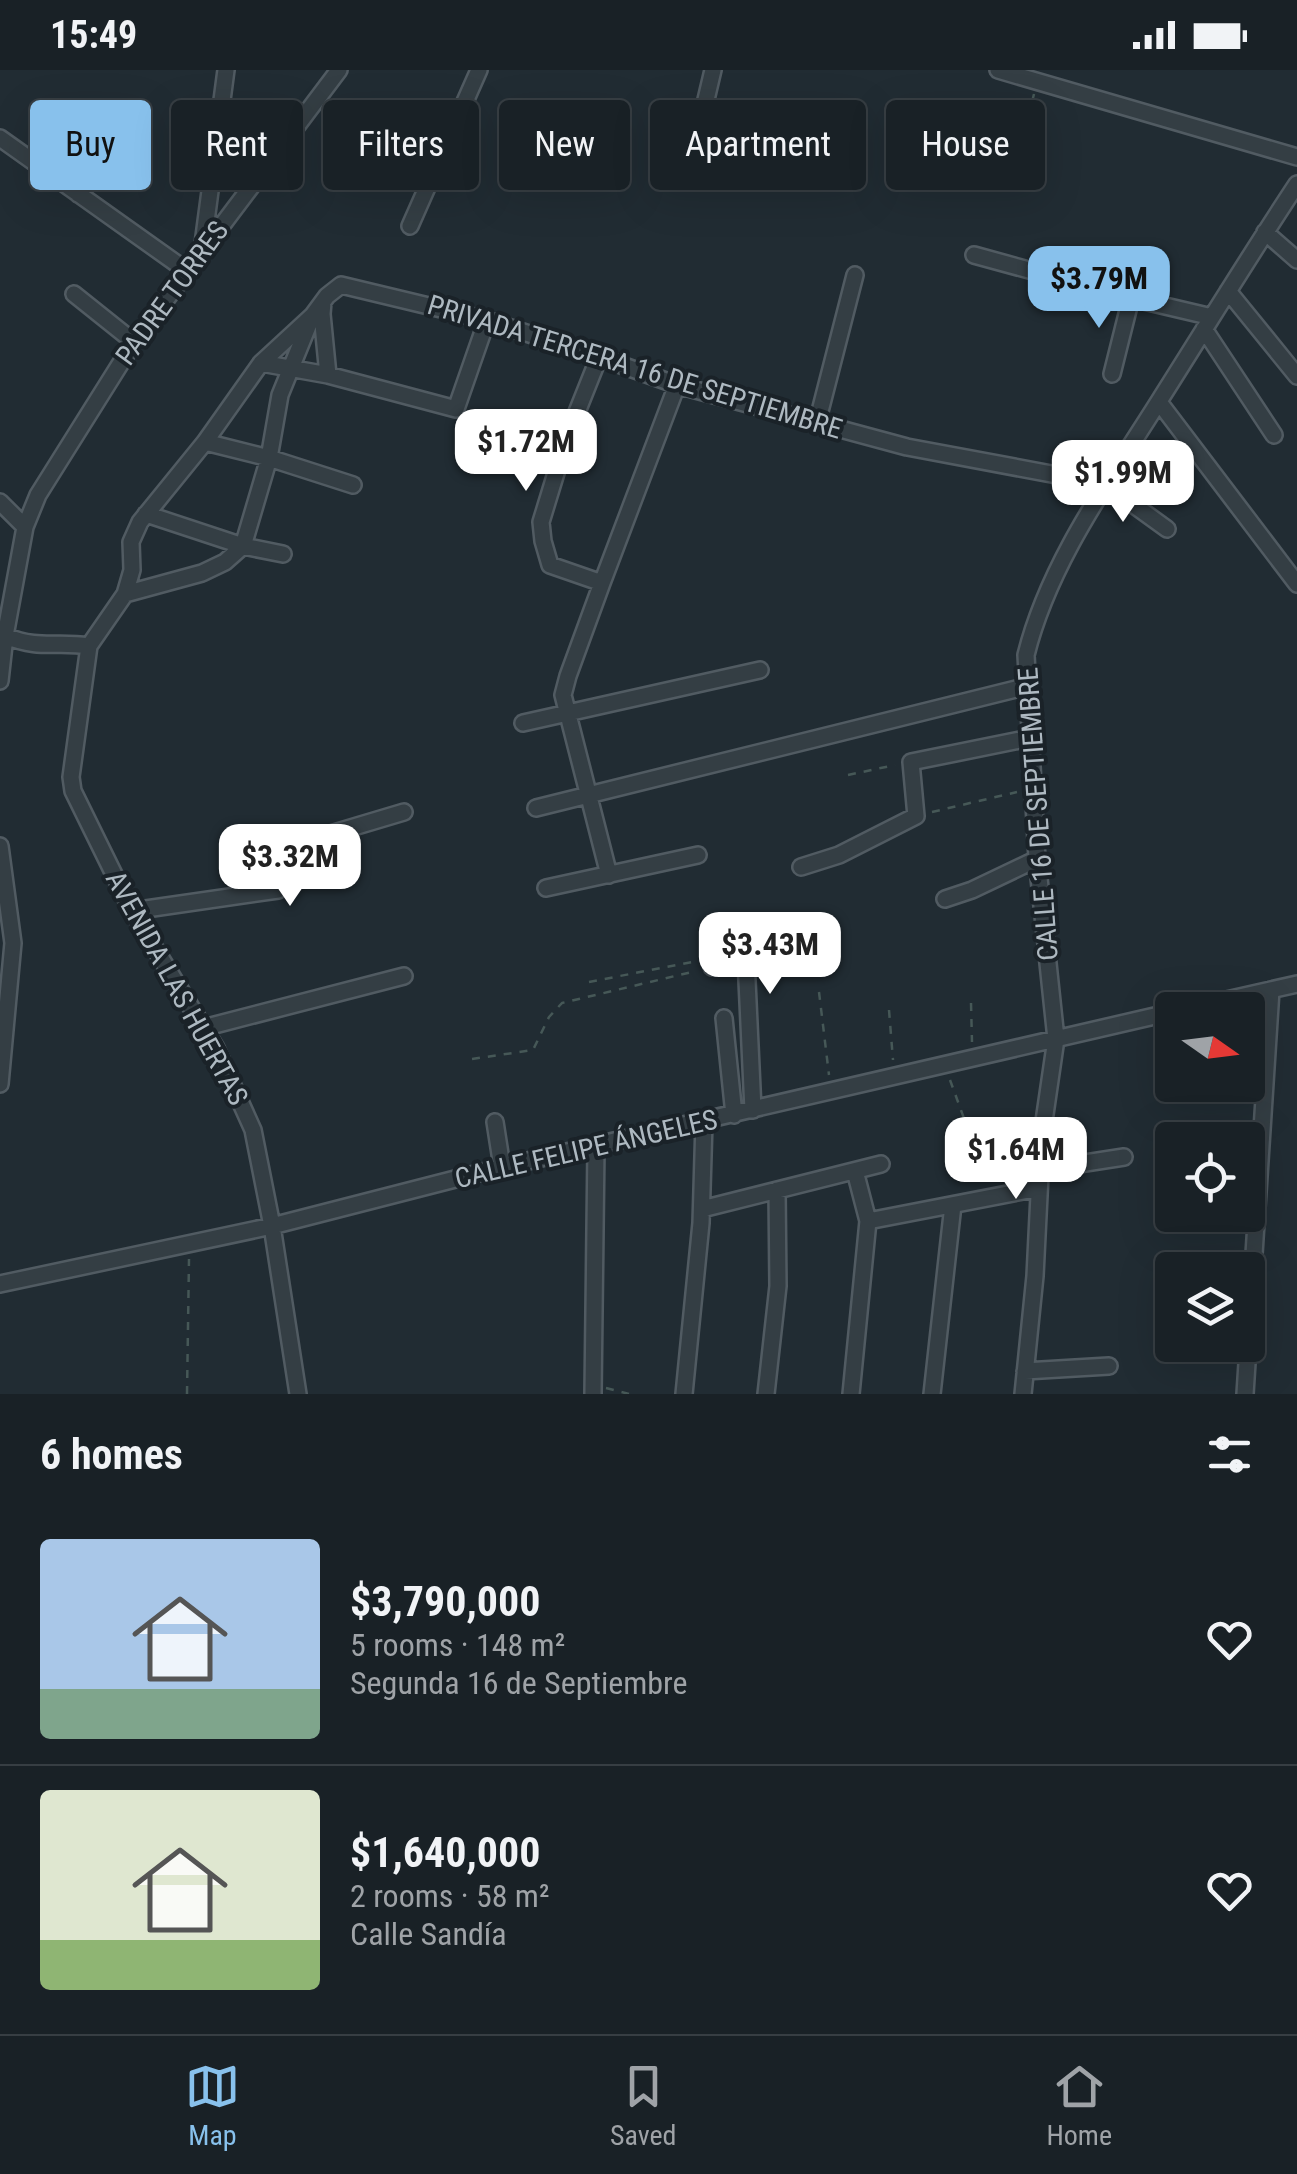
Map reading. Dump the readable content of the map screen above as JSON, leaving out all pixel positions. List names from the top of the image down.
{
  "streets": {
    "street": [
      "PADRE TORRES",
      "PRIVADA TERCERA 16 DE SEPTIEMBRE",
      "CALLE 16 DE SEPTIEMBRE",
      "AVENIDA LAS HUERTAS",
      "CALLE FELIPE ÁNGELES"
    ]
  },
  "crossings": [
    ["PRIVADA TERCERA 16 DE SEPTIEMBRE", "CALLE 16 DE SEPTIEMBRE"],
    ["PRIVADA TERCERA 16 DE SEPTIEMBRE", "AVENIDA LAS HUERTAS"],
    ["CALLE 16 DE SEPTIEMBRE", "CALLE FELIPE ÁNGELES"],
    ["AVENIDA LAS HUERTAS", "CALLE FELIPE ÁNGELES"]
  ],
  "north": "right",
  "page": {
    "status": "15:49",
    "chip": [
      "Buy",
      "Rent",
      "Filters",
      "New",
      "Apartment",
      "House"
    ],
    "price": [
      "$3.79M",
      "$1.72M",
      "$1.99M",
      "$3.32M",
      "$3.43M",
      "$1.64M"
    ],
    "heading": "6 homes",
    "list": [
      {
        "name": "$3,790,000",
        "note": "5 rooms · 148 m² · Segunda 16 de Septiembre"
      },
      {
        "name": "$1,640,000",
        "note": "2 rooms · 58 m² · Calle Sandía"
      }
    ],
    "tabs": ["Map", "Saved", "Home"]
  }
}
